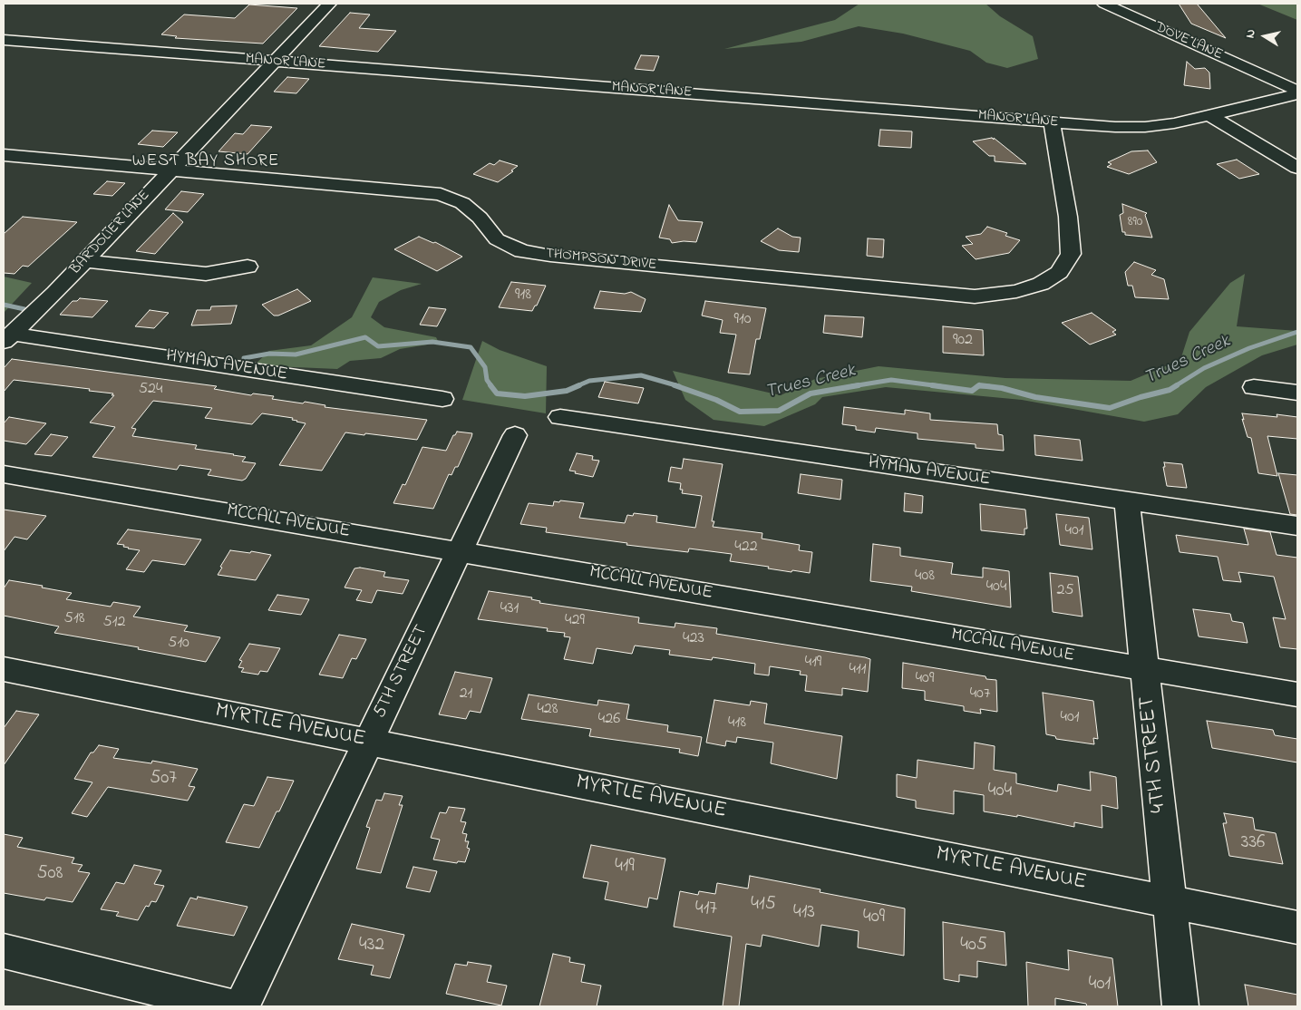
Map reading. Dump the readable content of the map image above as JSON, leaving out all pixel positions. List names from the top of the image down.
{
  "streets": {
    "street": [
      "DOVE LANE",
      "MANOR LANE",
      "BARDOLIER LANE",
      "THOMPSON DRIVE",
      "HYMAN AVENUE",
      "MCCALL AVENUE",
      "5TH STREET",
      "MYRTLE AVENUE",
      "4TH STREET"
    ]
  },
  "crossings": [
    ["DOVE LANE", "MANOR LANE"],
    ["MANOR LANE", "BARDOLIER LANE"],
    ["MANOR LANE", "THOMPSON DRIVE"],
    ["BARDOLIER LANE", "THOMPSON DRIVE"],
    ["BARDOLIER LANE", "HYMAN AVENUE"],
    ["HYMAN AVENUE", "4TH STREET"],
    ["MCCALL AVENUE", "5TH STREET"],
    ["MCCALL AVENUE", "4TH STREET"],
    ["5TH STREET", "MYRTLE AVENUE"],
    ["MYRTLE AVENUE", "4TH STREET"]
  ],
  "districts": ["WEST BAY SHORE"],
  "water": ["Trues Creek"],
  "house_numbers": [
    "890",
    "918",
    "910",
    "902",
    "524",
    "401",
    "422",
    "408",
    "404",
    "25",
    "431",
    "518",
    "429",
    "512",
    "423",
    "510",
    "419",
    "411",
    "409",
    "21",
    "407",
    "428",
    "401",
    "426",
    "418",
    "507",
    "404",
    "336",
    "419",
    "508",
    "415",
    "417",
    "413",
    "409",
    "432",
    "405",
    "401"
  ],
  "north": "left"
}
